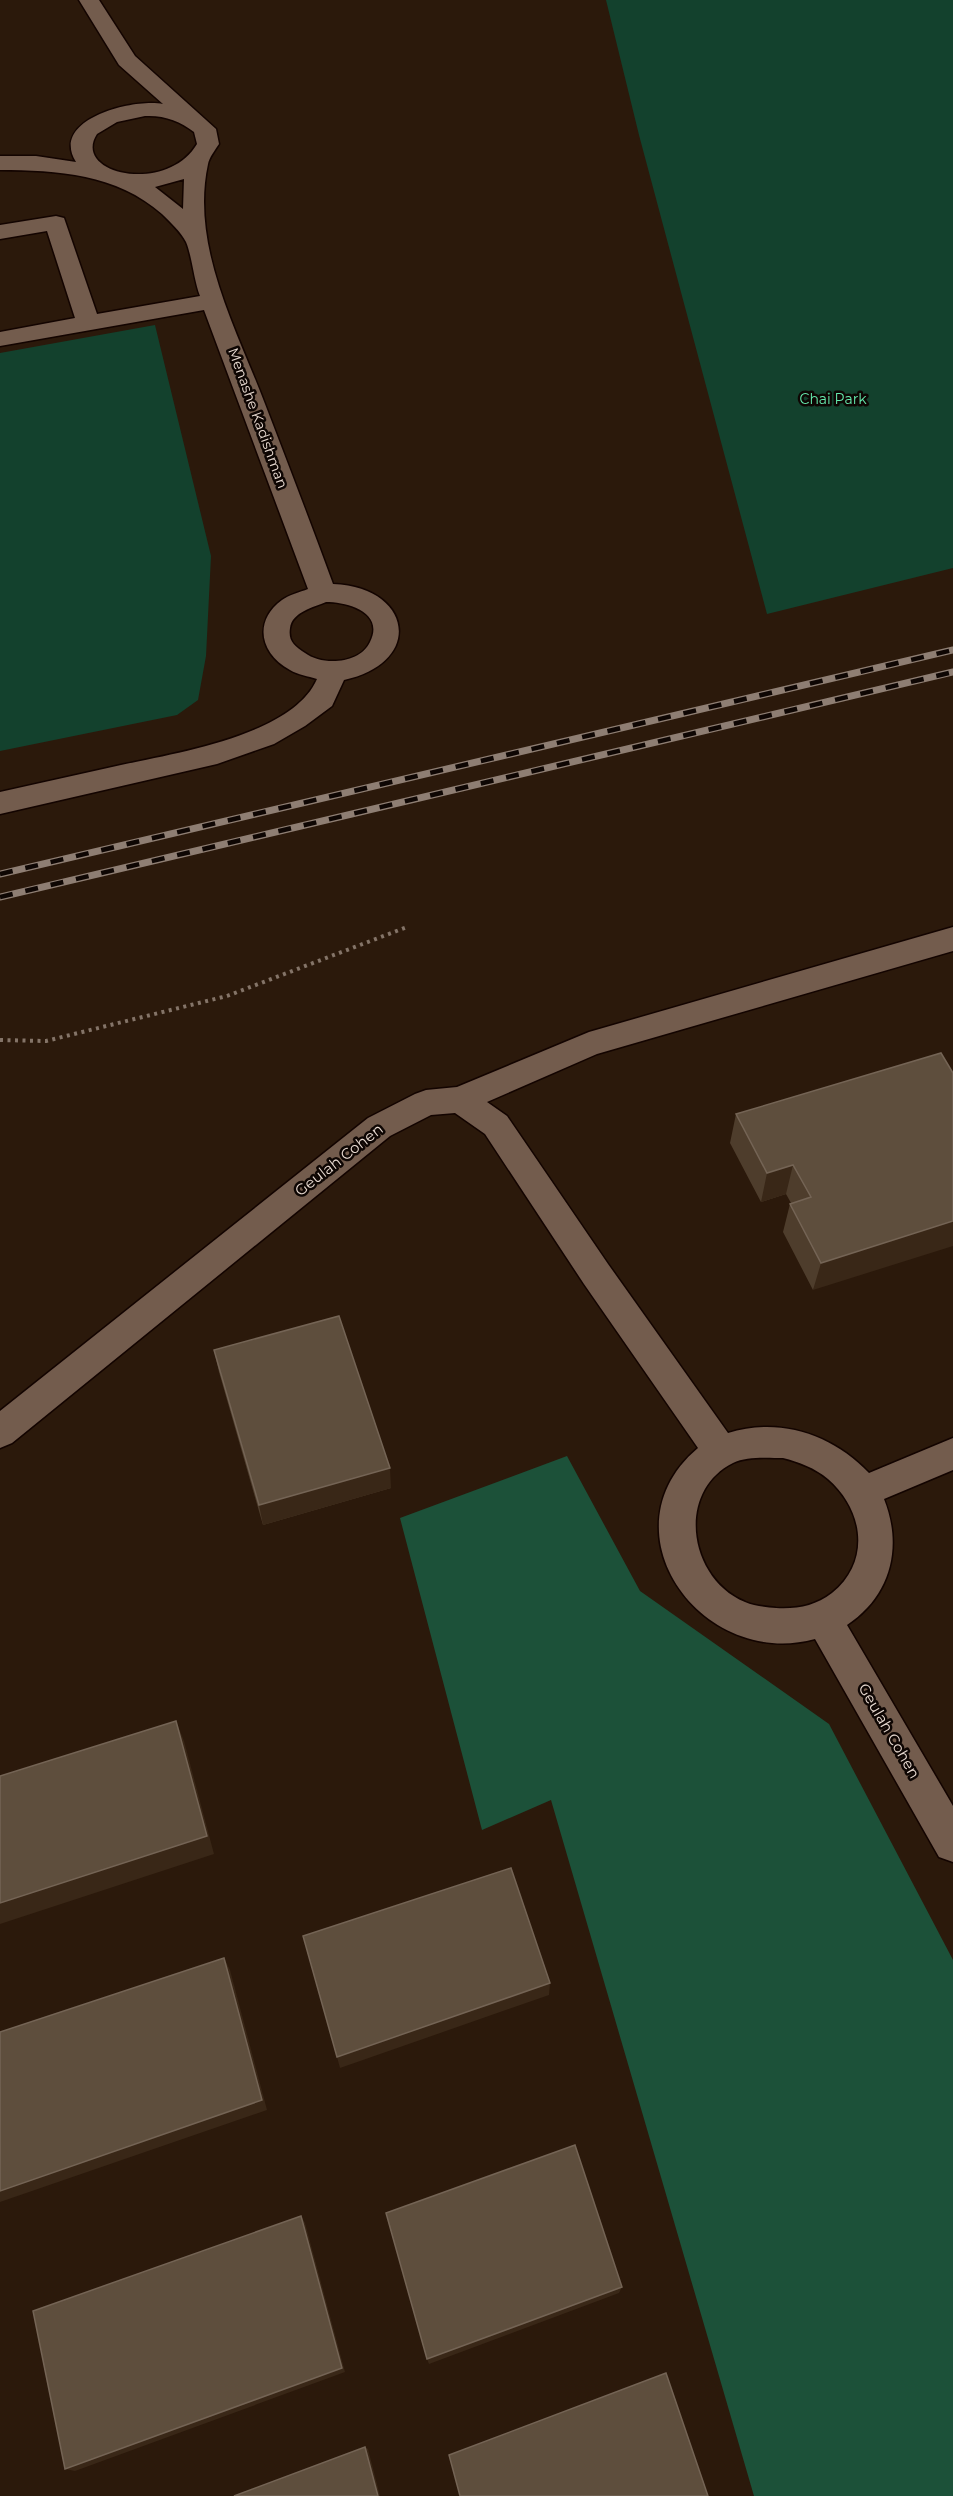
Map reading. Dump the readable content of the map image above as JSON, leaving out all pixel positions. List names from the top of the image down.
{
  "streets": {
    "street": ["Menashe Kadishman", "Geulah Cohen"]
  },
  "parks": ["Chai Park"]
}
